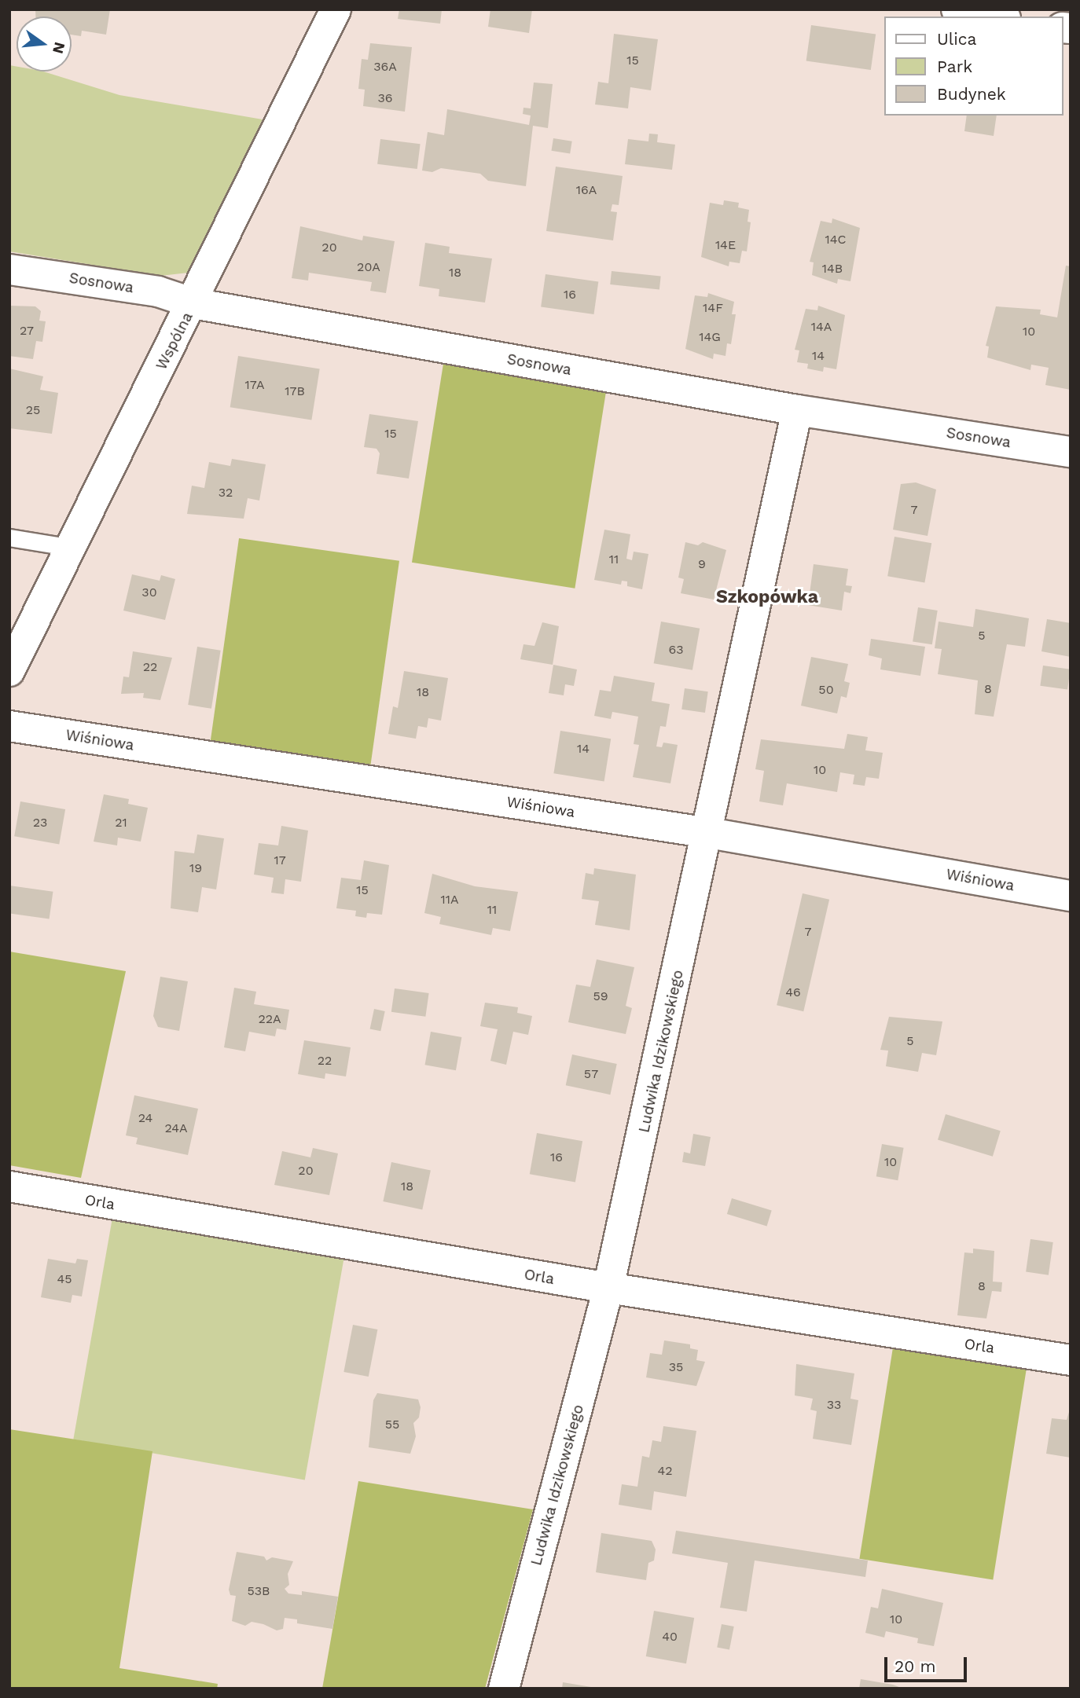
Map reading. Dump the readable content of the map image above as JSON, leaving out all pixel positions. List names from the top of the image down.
{
  "streets": {
    "street": [
      "Sosnowa",
      "Wspólna",
      "Wiśniowa",
      "Ludwika Idzikowskiego",
      "Orla"
    ]
  },
  "crossings": [
    ["Sosnowa", "Wspólna"],
    ["Sosnowa", "Ludwika Idzikowskiego"],
    ["Wiśniowa", "Ludwika Idzikowskiego"],
    ["Ludwika Idzikowskiego", "Orla"]
  ],
  "districts": ["Szkopówka"],
  "house_numbers": [
    "15",
    "36A",
    "36",
    "16A",
    "14C",
    "14E",
    "20",
    "20A",
    "14B",
    "18",
    "16",
    "14F",
    "14A",
    "27",
    "10",
    "14G",
    "14",
    "17A",
    "17B",
    "25",
    "15",
    "32",
    "7",
    "11",
    "9",
    "30",
    "5",
    "63",
    "22",
    "8",
    "50",
    "18",
    "14",
    "10",
    "23",
    "21",
    "17",
    "19",
    "15",
    "11A",
    "11",
    "7",
    "46",
    "59",
    "22A",
    "5",
    "22",
    "57",
    "24",
    "24A",
    "16",
    "10",
    "20",
    "18",
    "45",
    "8",
    "35",
    "33",
    "55",
    "42",
    "53B",
    "10",
    "40"
  ],
  "legend": ["Ulica", "Park", "Budynek"],
  "scale_bar": "20 m",
  "north": "right"
}
